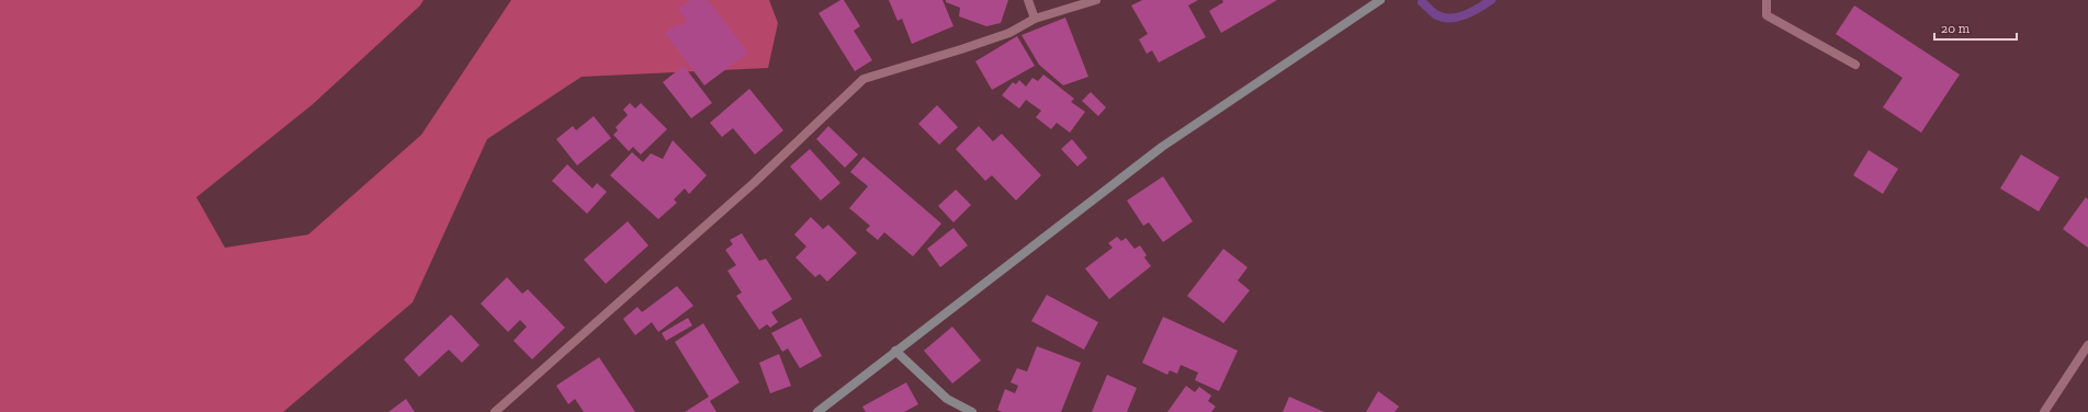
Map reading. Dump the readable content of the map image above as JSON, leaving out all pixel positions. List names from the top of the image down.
{
  "scale_bar": "20 m"
}
